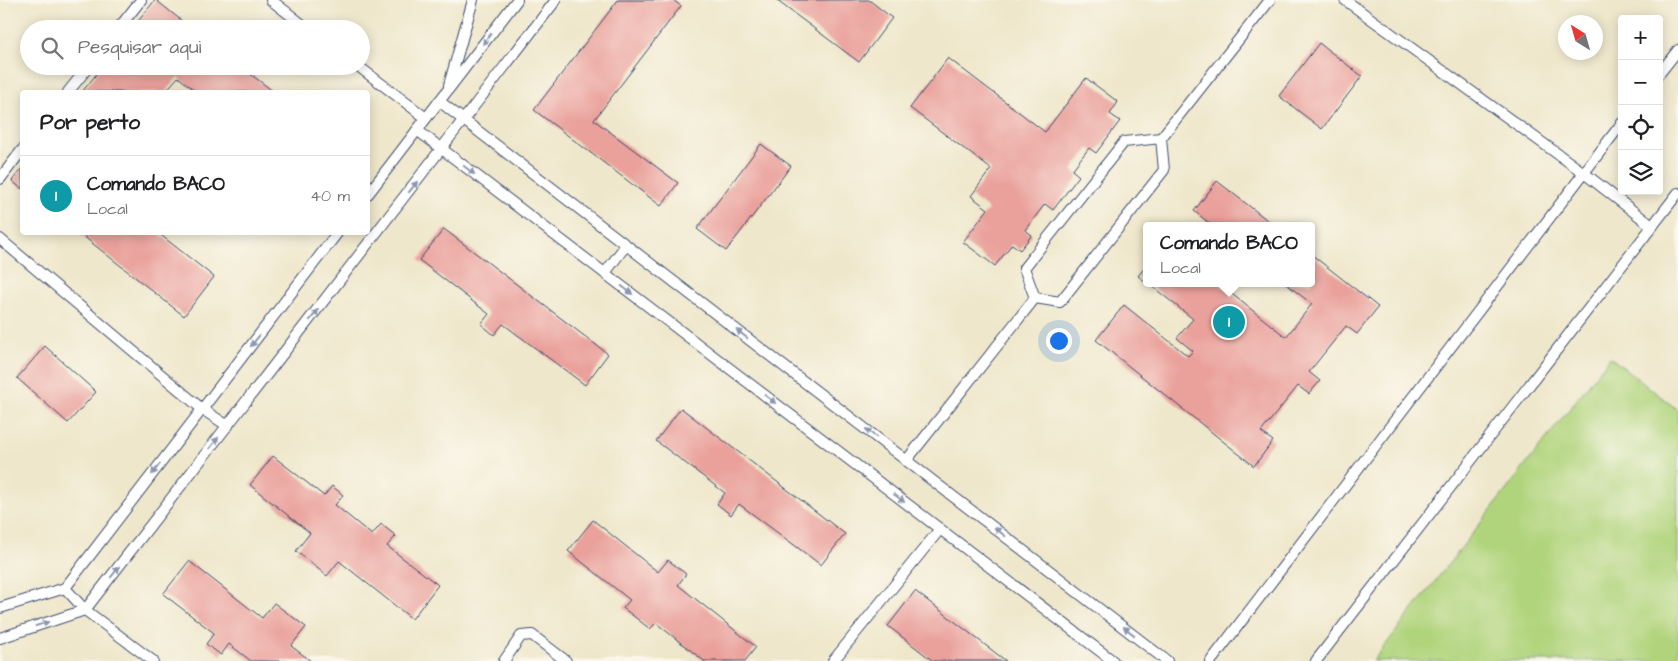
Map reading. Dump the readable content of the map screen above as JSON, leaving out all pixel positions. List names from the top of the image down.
{
  "north": "top left",
  "page": {
    "map_buttons": ["+", "−"],
    "search": "Pesquisar aqui",
    "heading": "Por perto",
    "list": [
      {
        "mark": "1",
        "name": "Comando BACO",
        "note": "Local",
        "value": "40 m"
      }
    ],
    "popup": ["Comando BACO", "Local"],
    "pins": "1"
  }
}
